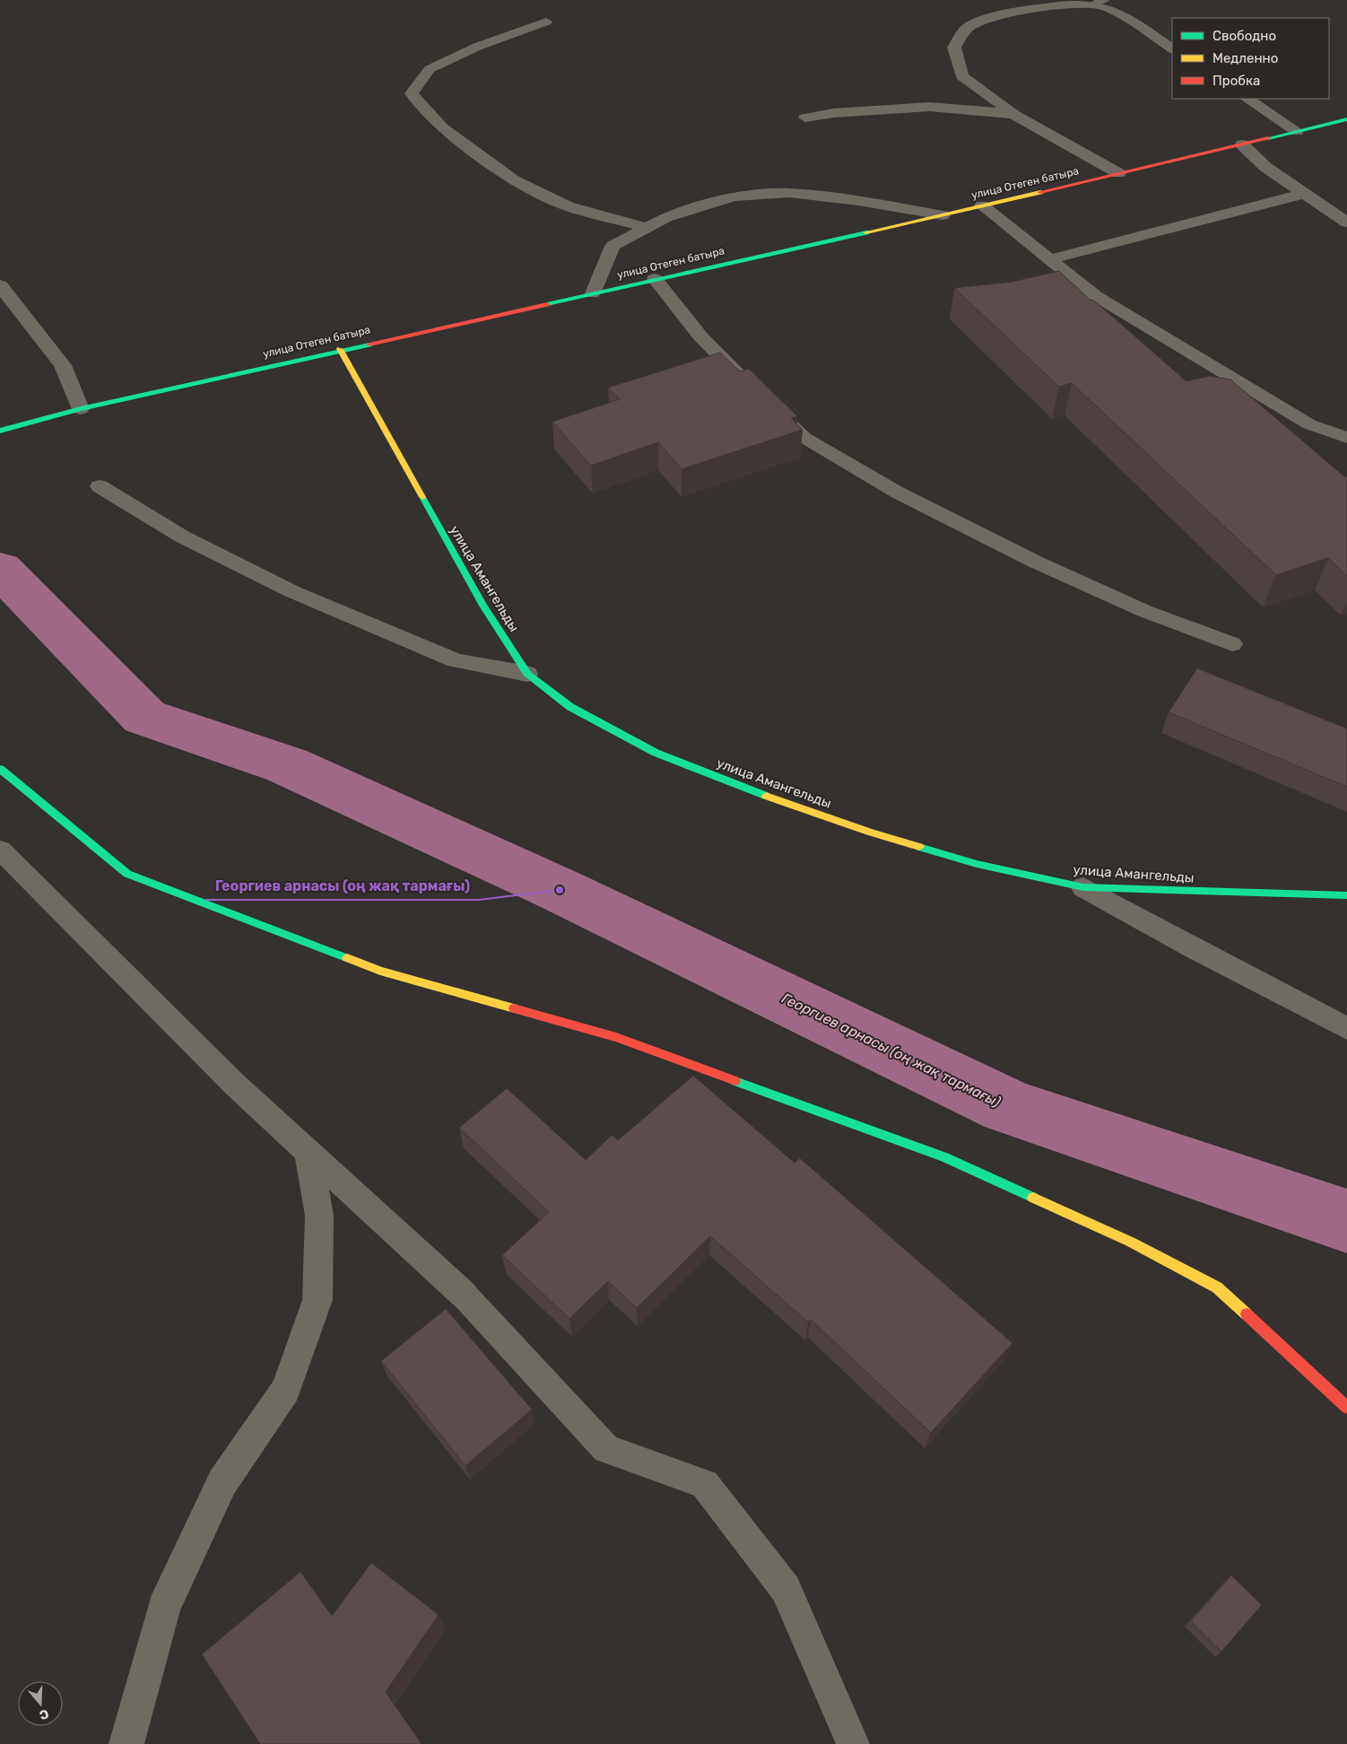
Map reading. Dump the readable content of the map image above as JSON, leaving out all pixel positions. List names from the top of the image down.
{
  "streets": {
    "street": ["улица Отеген батыра", "улица Амангельды"]
  },
  "crossings": [
    ["улица Отеген батыра", "улица Амангельды"]
  ],
  "water": ["Георгиев арнасы (оң жақ тармағы)"],
  "places": ["Георгиев арнасы (оң жақ тармағы)"],
  "legend": ["Свободно", "Медленно", "Пробка"],
  "north": "bottom"
}
